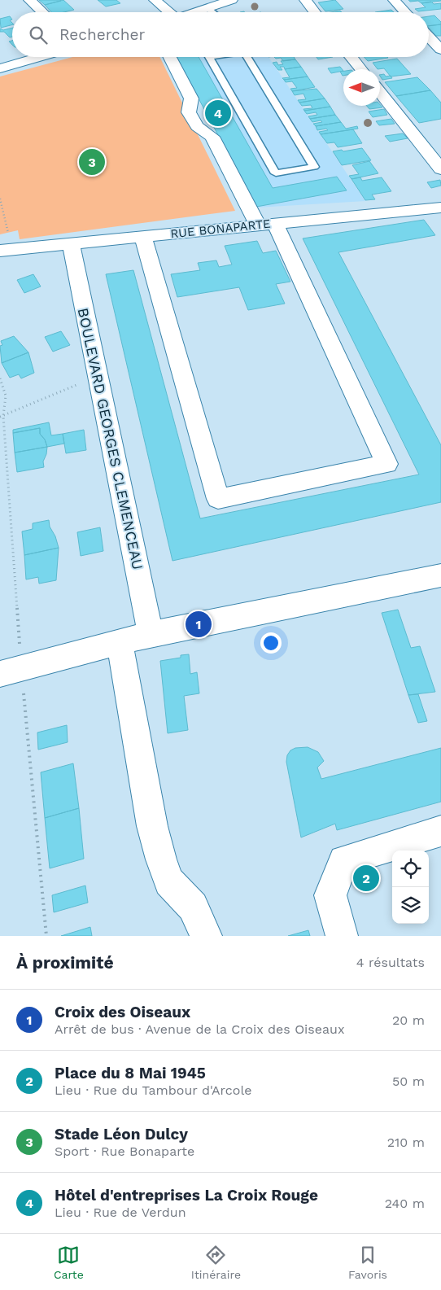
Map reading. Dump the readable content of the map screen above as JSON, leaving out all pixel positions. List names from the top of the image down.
{
  "streets": {
    "street": ["RUE BONAPARTE", "BOULEVARD GEORGES CLEMENCEAU"]
  },
  "crossings": [
    ["RUE BONAPARTE", "BOULEVARD GEORGES CLEMENCEAU"]
  ],
  "north": "left",
  "page": {
    "search": "Rechercher",
    "pins": [
      "4",
      "3",
      "1",
      "2"
    ],
    "heading": ["À proximité", "4 résultats"],
    "list": [
      {
        "mark": "1",
        "name": "Croix des Oiseaux",
        "note": "Arrêt de bus · Avenue de la Croix des Oiseaux",
        "value": "20 m"
      },
      {
        "mark": "2",
        "name": "Place du 8 Mai 1945",
        "note": "Lieu · Rue du Tambour d'Arcole",
        "value": "50 m"
      },
      {
        "mark": "3",
        "name": "Stade Léon Dulcy",
        "note": "Sport · Rue Bonaparte",
        "value": "210 m"
      },
      {
        "mark": "4",
        "name": "Hôtel d'entreprises La Croix Rouge",
        "note": "Lieu · Rue de Verdun",
        "value": "240 m"
      }
    ],
    "nav": ["Carte", "Itinéraire", "Favoris"]
  }
}
